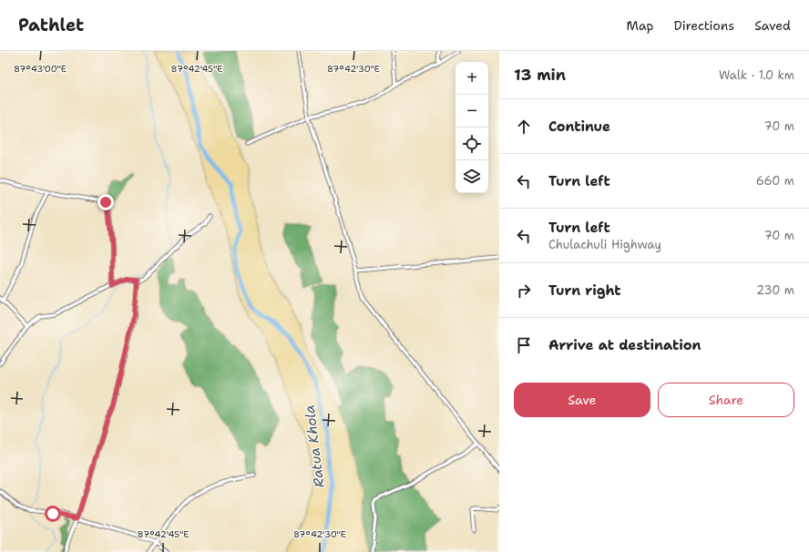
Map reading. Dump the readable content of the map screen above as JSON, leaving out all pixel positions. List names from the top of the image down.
{
  "water": ["Ratua Khola"],
  "page": {
    "header": "Pathlet",
    "nav": ["Map", "Directions", "Saved"],
    "heading": ["13 min", "Walk · 1.0 km"],
    "map_buttons": ["+", "−"],
    "list": [
      ["Continue", "70 m"],
      ["Turn left", "660 m"],
      ["Turn left", "Chulachuli Highway", "70 m"],
      ["Turn right", "230 m"],
      "Arrive at destination"
    ],
    "buttons": ["Save", "Share"]
  },
  "coordinates": ["87°43'00\"E", "87°42'45\"E", "87°42'30\"E"]
}
